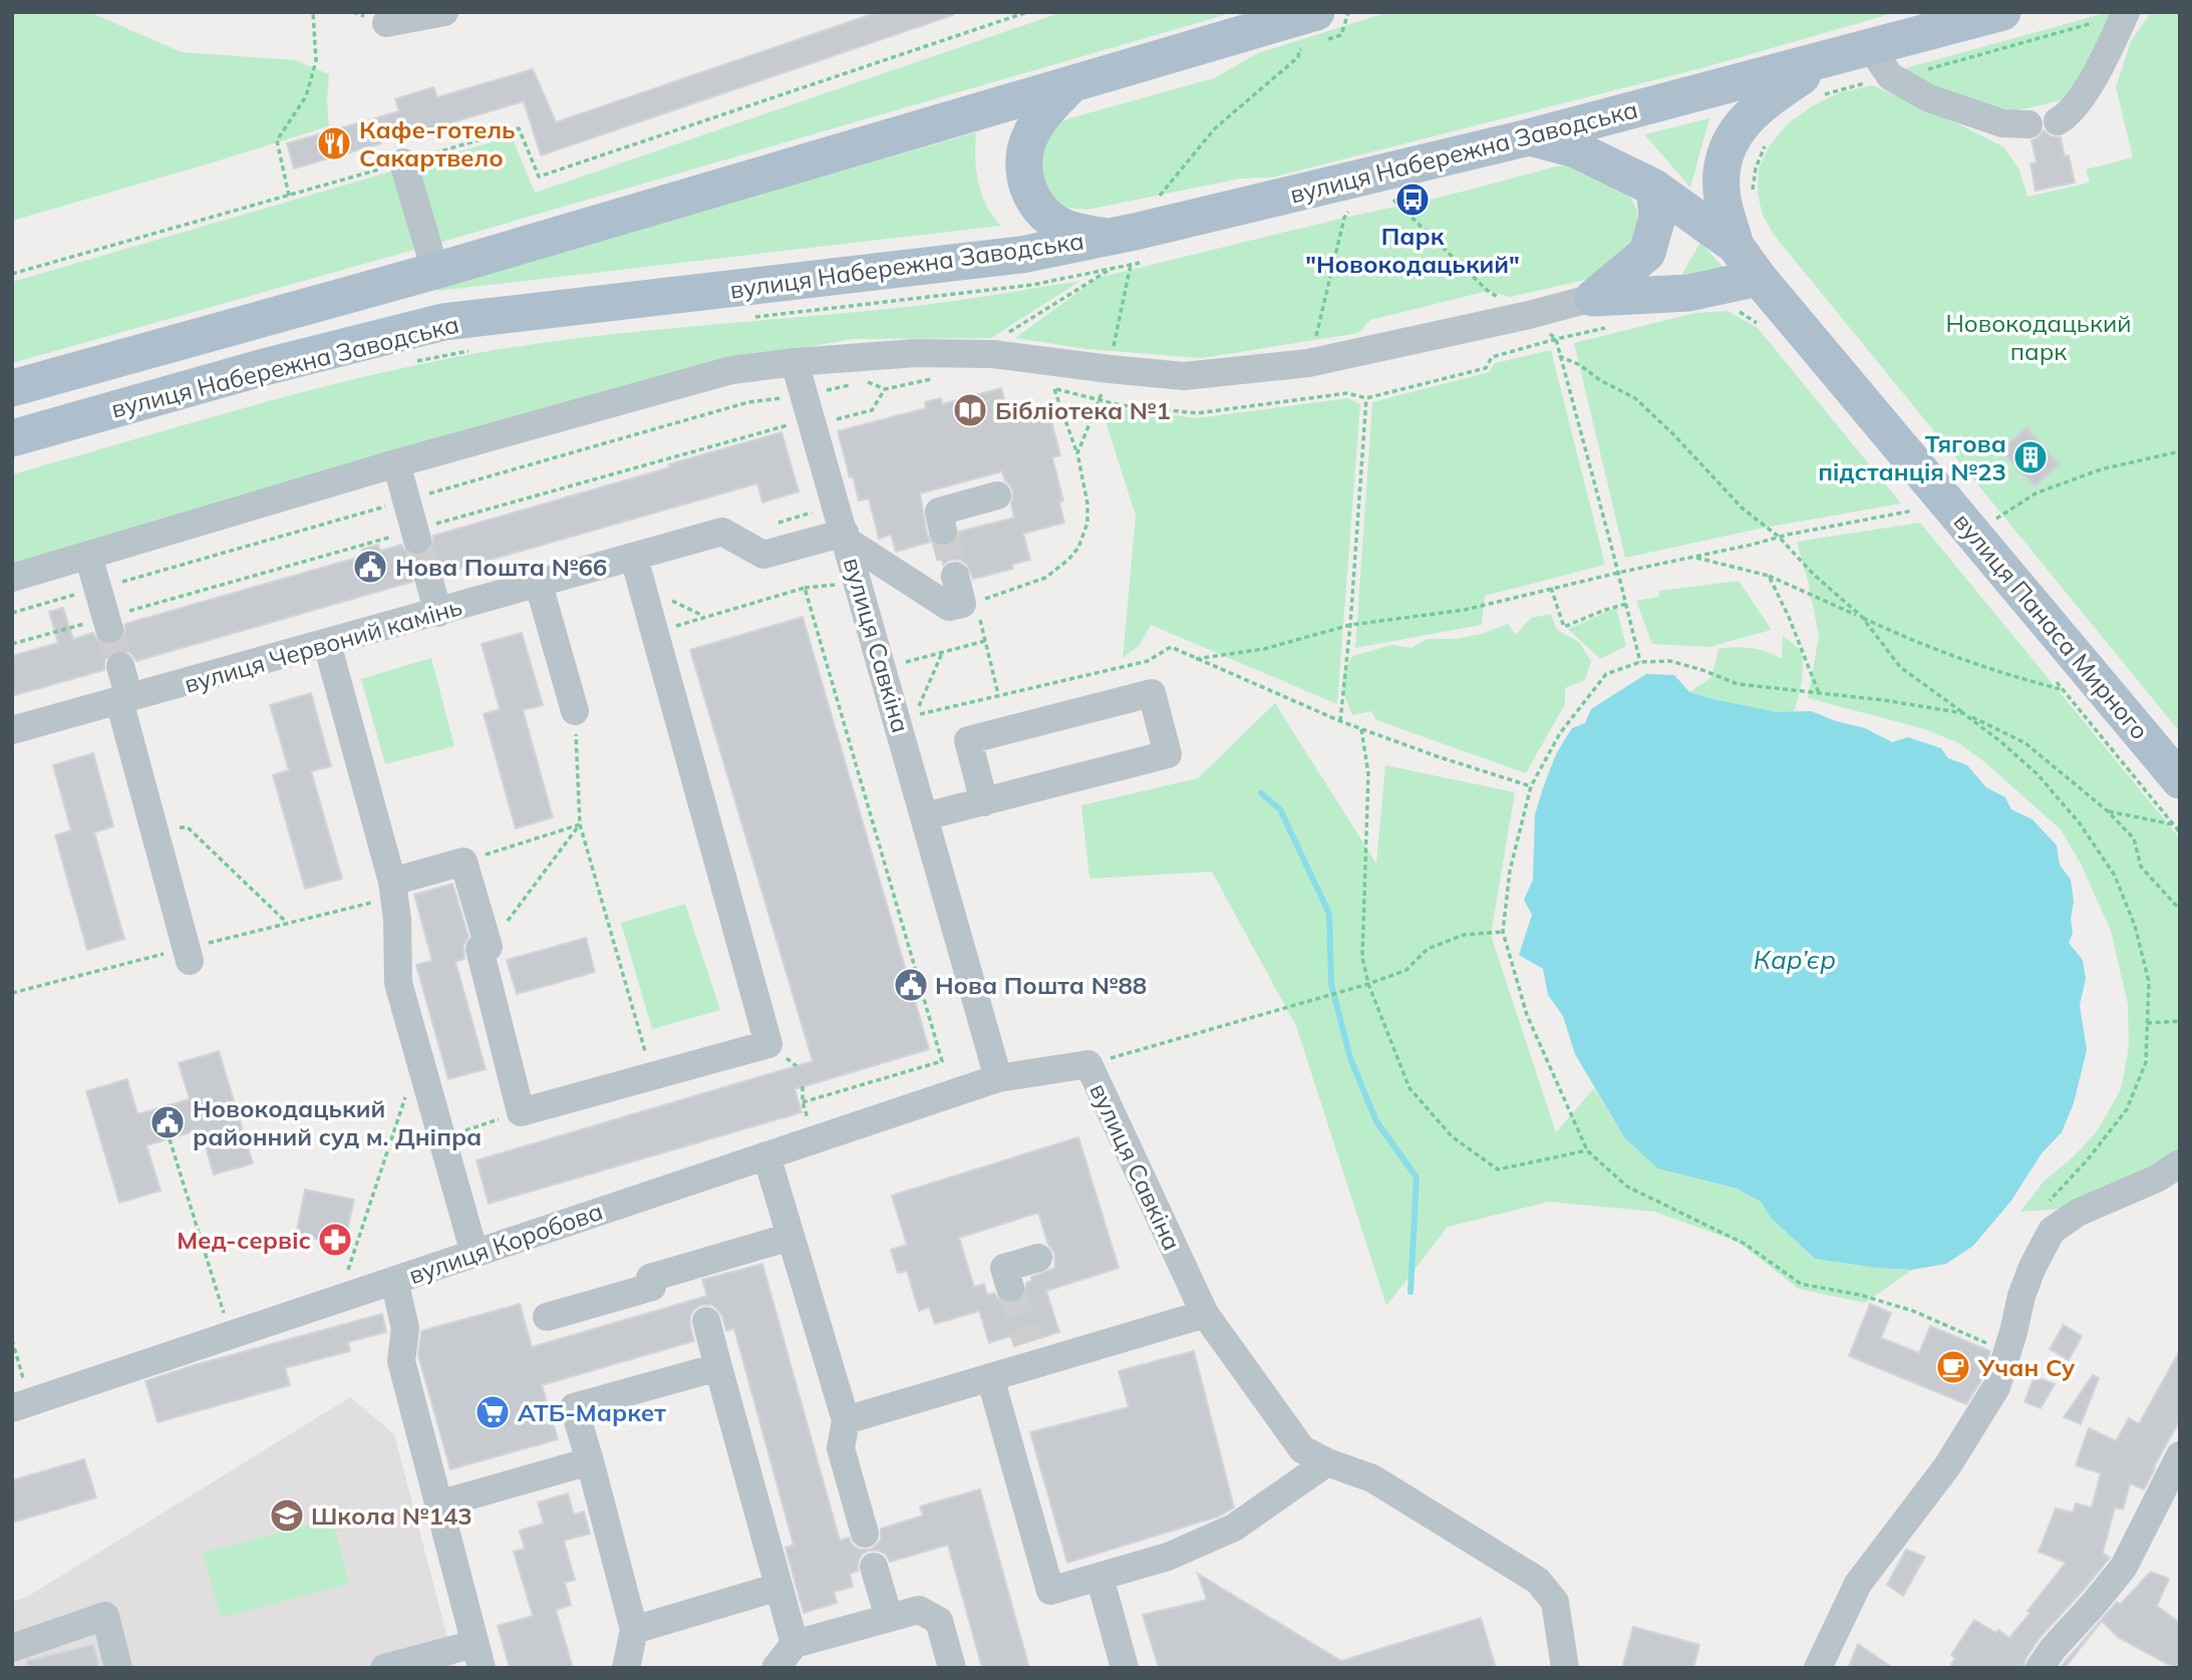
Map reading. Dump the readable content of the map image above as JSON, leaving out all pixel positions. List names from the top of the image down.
{
  "streets": {
    "main road": ["вулиця Набережна Заводська", "вулиця Панаса Мирного"],
    "street": ["вулиця Червоний камінь", "вулиця Савкіна", "вулиця Коробова"]
  },
  "crossings": [
    ["вулиця Червоний камінь", "вулиця Савкіна"],
    ["вулиця Савкіна", "вулиця Коробова"]
  ],
  "water": ["Кар’єр"],
  "parks": ["Новокодацький парк"],
  "places": {
    "restaurant": ["Кафе-готель Сакартвело"],
    "bus stop": ["Парк \"Новокодацький\""],
    "library": ["Бібліотека №1"],
    "building": ["Тягова пiдстанцiя №23"],
    "public building": ["Нова Пошта №66", "Нова Пошта №88", "Новокодацький районний суд м. Дніпра"],
    "pharmacy": ["Мед-сервіс"],
    "cafe": ["Учан Су"],
    "supermarket": ["АТБ-Маркет"],
    "school or university": ["Школа №143"]
  }
}
